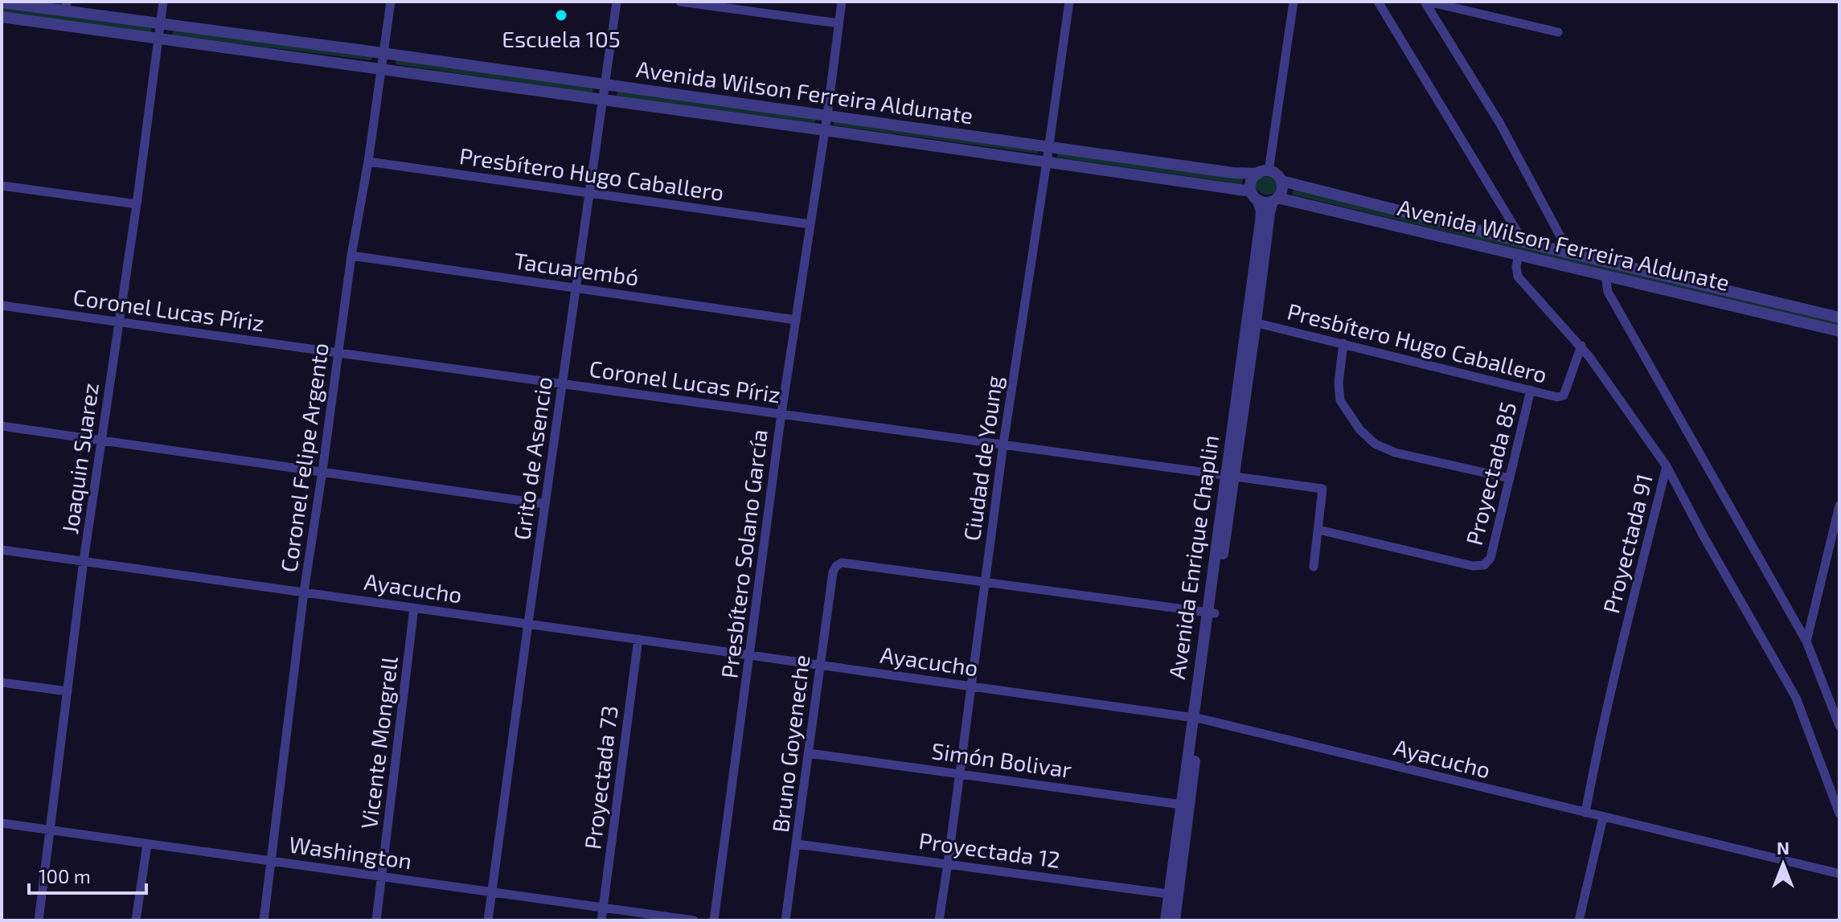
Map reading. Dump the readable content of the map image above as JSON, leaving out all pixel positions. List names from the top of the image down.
{
  "streets": {
    "street": [
      "Avenida Wilson Ferreira Aldunate",
      "Presbítero Hugo Caballero",
      "Tacuarembó",
      "Coronel Lucas Píriz",
      "Coronel Felipe Argento",
      "Joaquin Suarez",
      "Grito de Asencio",
      "Ciudad de Young",
      "Proyectada 85",
      "Proyectada 91",
      "Presbítero Solano García",
      "Avenida Enrique Chaplin",
      "Ayacucho",
      "Vicente Mongrell",
      "Bruno Goyeneche",
      "Simón Bolivar",
      "Proyectada 73",
      "Proyectada 12",
      "Washington"
    ]
  },
  "crossings": [
    ["Avenida Wilson Ferreira Aldunate", "Coronel Felipe Argento"],
    ["Avenida Wilson Ferreira Aldunate", "Joaquin Suarez"],
    ["Avenida Wilson Ferreira Aldunate", "Grito de Asencio"],
    ["Avenida Wilson Ferreira Aldunate", "Ciudad de Young"],
    ["Avenida Wilson Ferreira Aldunate", "Proyectada 91"],
    ["Avenida Wilson Ferreira Aldunate", "Presbítero Solano García"],
    ["Avenida Wilson Ferreira Aldunate", "Avenida Enrique Chaplin"],
    ["Presbítero Hugo Caballero", "Coronel Felipe Argento"],
    ["Presbítero Hugo Caballero", "Grito de Asencio"],
    ["Presbítero Hugo Caballero", "Proyectada 85"],
    ["Presbítero Hugo Caballero", "Proyectada 91"],
    ["Presbítero Hugo Caballero", "Presbítero Solano García"],
    ["Presbítero Hugo Caballero", "Avenida Enrique Chaplin"],
    ["Tacuarembó", "Coronel Felipe Argento"],
    ["Tacuarembó", "Grito de Asencio"],
    ["Tacuarembó", "Presbítero Solano García"],
    ["Coronel Lucas Píriz", "Coronel Felipe Argento"],
    ["Coronel Lucas Píriz", "Joaquin Suarez"],
    ["Coronel Lucas Píriz", "Grito de Asencio"],
    ["Coronel Lucas Píriz", "Ciudad de Young"],
    ["Coronel Lucas Píriz", "Proyectada 85"],
    ["Coronel Lucas Píriz", "Presbítero Solano García"],
    ["Coronel Lucas Píriz", "Avenida Enrique Chaplin"],
    ["Coronel Felipe Argento", "Ayacucho"],
    ["Coronel Felipe Argento", "Washington"],
    ["Joaquin Suarez", "Ayacucho"],
    ["Joaquin Suarez", "Washington"],
    ["Grito de Asencio", "Ayacucho"],
    ["Grito de Asencio", "Washington"],
    ["Ciudad de Young", "Ayacucho"],
    ["Ciudad de Young", "Bruno Goyeneche"],
    ["Ciudad de Young", "Simón Bolivar"],
    ["Ciudad de Young", "Proyectada 12"],
    ["Proyectada 91", "Ayacucho"],
    ["Presbítero Solano García", "Ayacucho"],
    ["Avenida Enrique Chaplin", "Ayacucho"],
    ["Avenida Enrique Chaplin", "Simón Bolivar"],
    ["Avenida Enrique Chaplin", "Proyectada 12"],
    ["Ayacucho", "Vicente Mongrell"],
    ["Ayacucho", "Bruno Goyeneche"],
    ["Ayacucho", "Proyectada 73"],
    ["Vicente Mongrell", "Washington"],
    ["Bruno Goyeneche", "Simón Bolivar"],
    ["Bruno Goyeneche", "Proyectada 12"],
    ["Proyectada 73", "Washington"]
  ],
  "places": ["Escuela 105"],
  "scale_bar": "100 m",
  "north": "top"
}
